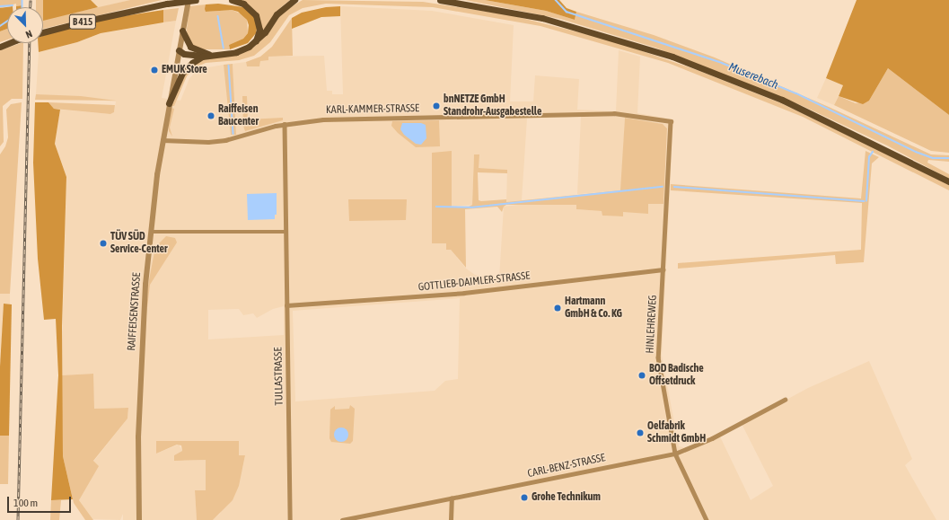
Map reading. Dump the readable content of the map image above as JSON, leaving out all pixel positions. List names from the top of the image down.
{
  "streets": {
    "main road": ["B 415"],
    "street": [
      "KARL-KAMMER-STRASSE",
      "GOTTLIEB-DAIMLER-STRASSE",
      "RAIFFEISENSTRASSE",
      "HINLEHREWEG",
      "TULLASTRASSE",
      "CARL-BENZ-STRASSE"
    ]
  },
  "crossings": [
    ["KARL-KAMMER-STRASSE", "RAIFFEISENSTRASSE"],
    ["KARL-KAMMER-STRASSE", "HINLEHREWEG"],
    ["KARL-KAMMER-STRASSE", "TULLASTRASSE"],
    ["GOTTLIEB-DAIMLER-STRASSE", "HINLEHREWEG"],
    ["GOTTLIEB-DAIMLER-STRASSE", "TULLASTRASSE"],
    ["HINLEHREWEG", "CARL-BENZ-STRASSE"]
  ],
  "water": ["Muserebach"],
  "places": [
    "EMUK Store",
    "bnNETZE GmbH Standrohr-Ausgabestelle",
    "Raiffeisen Baucenter",
    "TÜV SÜD Service-Center",
    "Hartmann GmbH & Co. KG",
    "BOD Badische Offsetdruck",
    "Oelfabrik Schmidt GmbH",
    "Grohe Technikum"
  ],
  "scale_bar": "100 m",
  "north": "bottom right"
}
